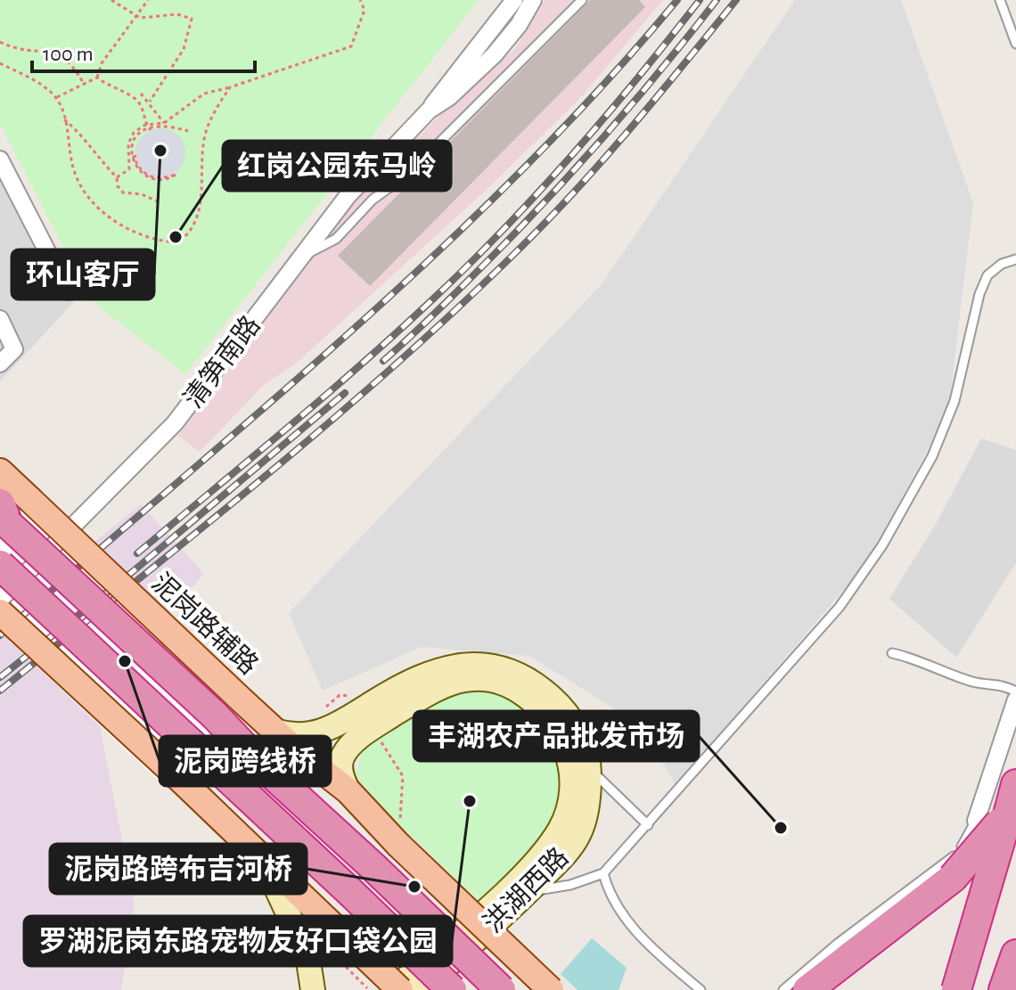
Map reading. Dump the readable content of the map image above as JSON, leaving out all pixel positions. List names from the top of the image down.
{
  "streets": {
    "main road": ["泥岗路辅路", "洪湖西路"],
    "street": ["清笋南路"]
  },
  "crossings": [
    ["泥岗路辅路", "洪湖西路"]
  ],
  "places": [
    "环山客厅",
    "红岗公园东马岭",
    "泥岗跨线桥",
    "罗湖泥岗东路宠物友好口袋公园",
    "丰湖农产品批发市场",
    "泥岗路跨布吉河桥"
  ],
  "scale_bar": "100 m"
}
